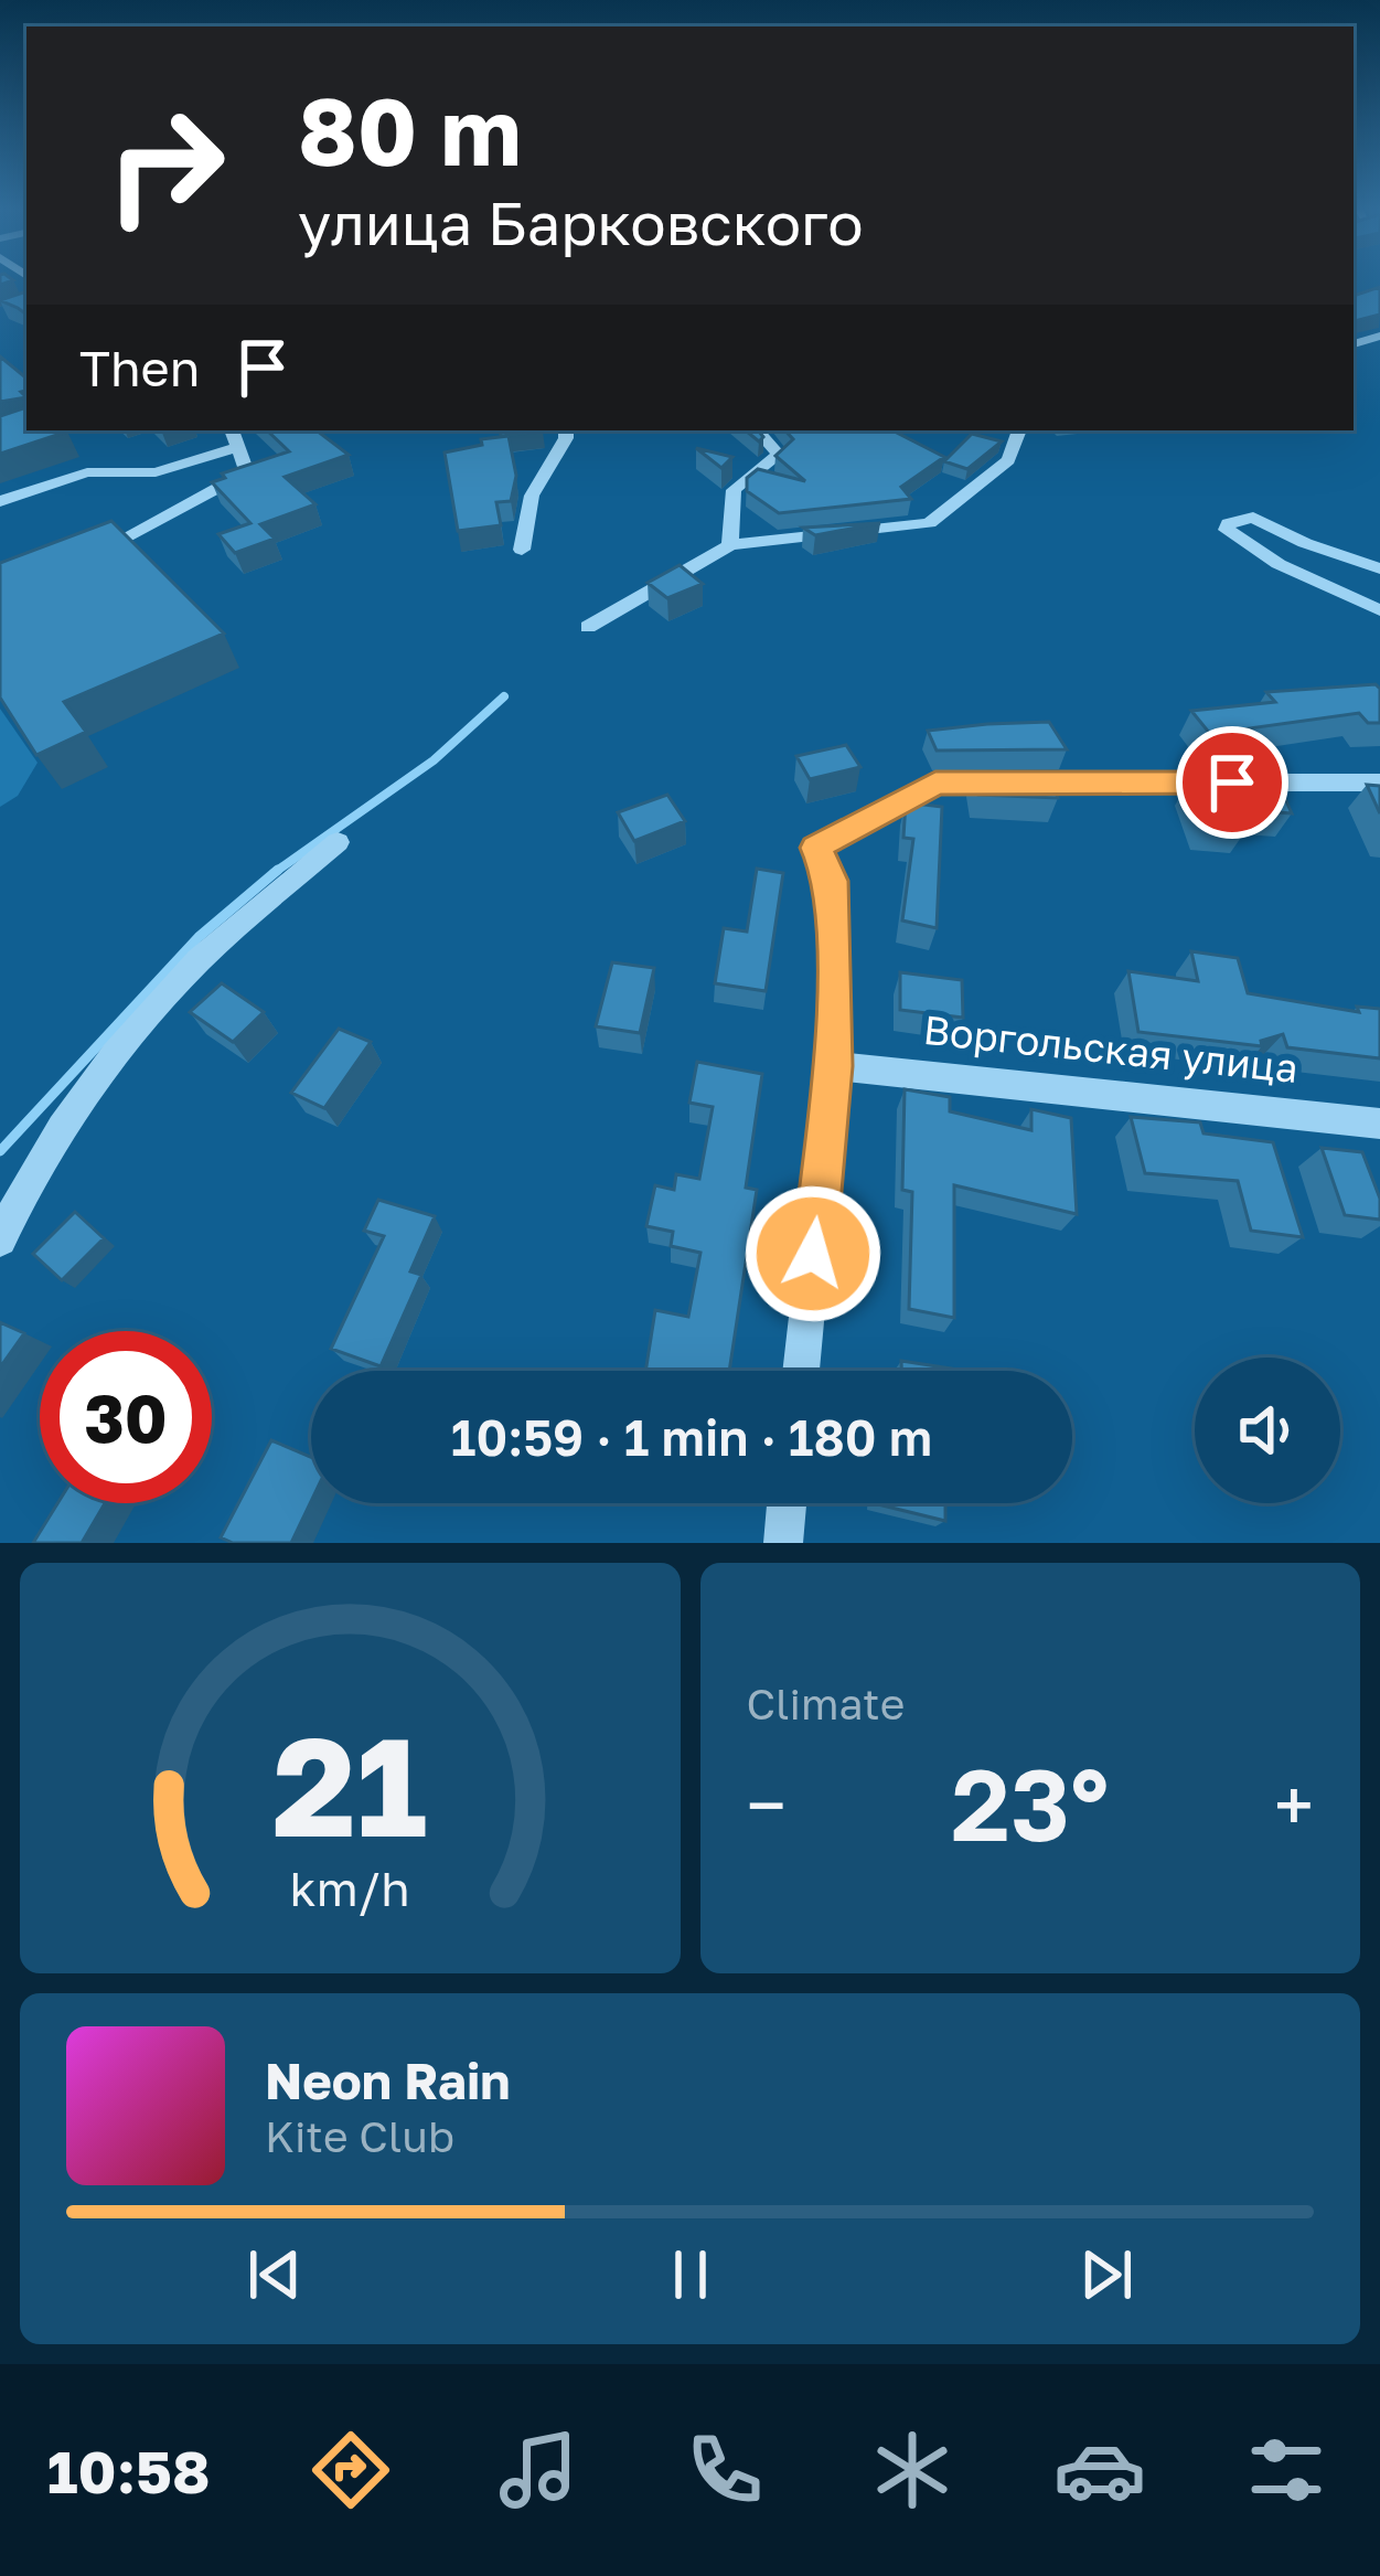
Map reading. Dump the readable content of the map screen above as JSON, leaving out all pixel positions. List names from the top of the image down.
{
  "streets": {
    "street": ["Воргольская улица"]
  },
  "page": {
    "turn": ["80 m", "улица Барковского"],
    "then": "Then",
    "limit": "30",
    "trip": "10:59 · 1 min · 180 m",
    "tile": "Climate",
    "heat": ["−", "23°", "+"],
    "song": ["Neon Rain", "Kite Club"],
    "tabs": "10:58",
    "gauge": ["21", "km/h"]
  }
}
